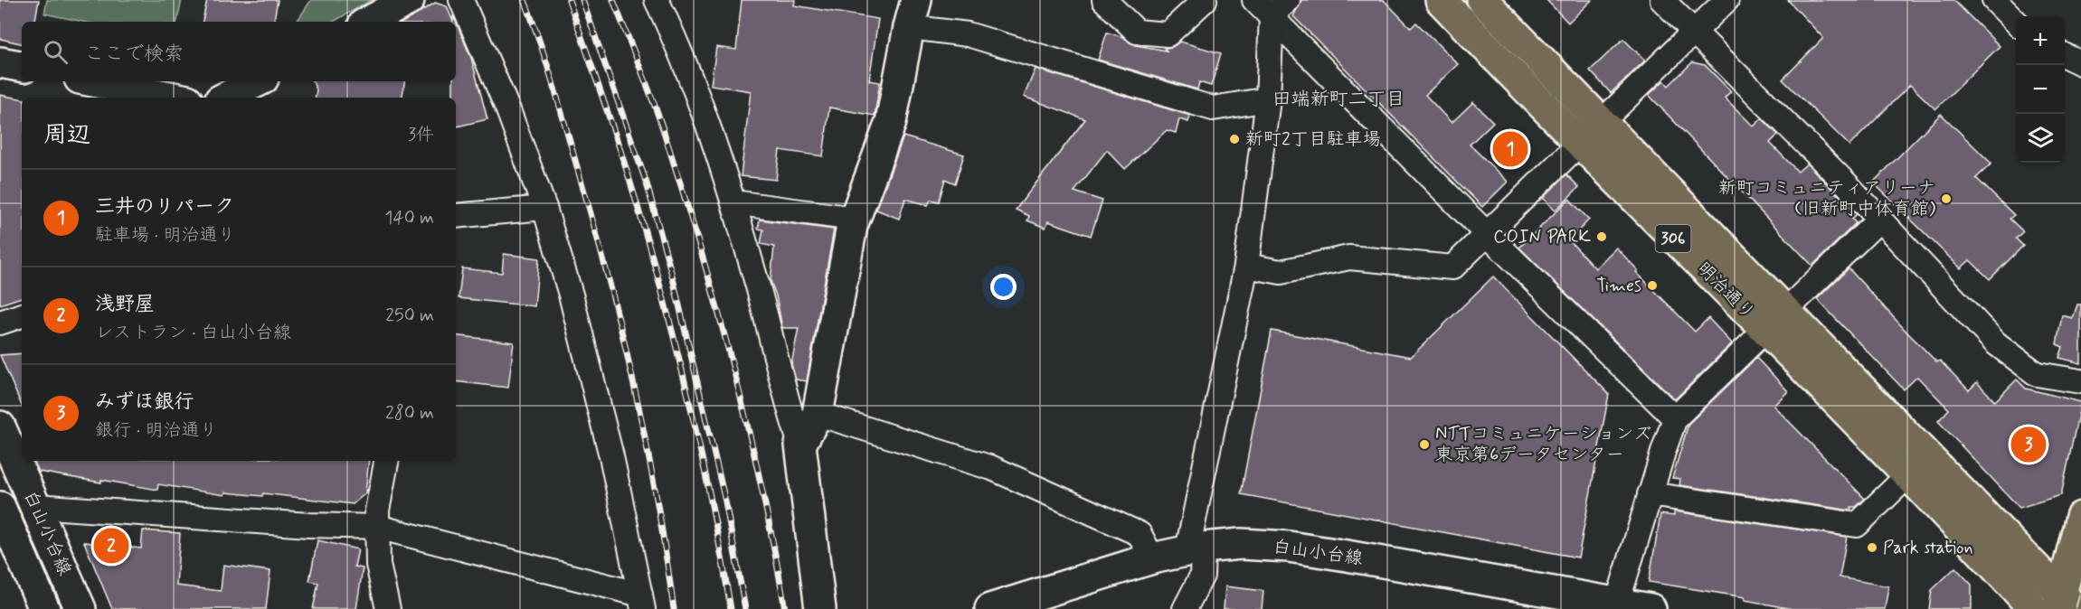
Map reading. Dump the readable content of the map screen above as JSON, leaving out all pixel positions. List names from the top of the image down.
{
  "streets": {
    "main road": ["306", "明治通り", "白山小台線"]
  },
  "districts": ["田端新町二丁目"],
  "places": [
    "新町2丁目駐車場",
    "新町コミュニティアリーナ (旧新町中体育館)",
    "COIN PARK",
    "Times",
    "NTTコミュニケーションズ 東京第6データセンター",
    "Park station"
  ],
  "page": {
    "map_buttons": ["+", "−"],
    "search": "ここで検索",
    "heading": ["周辺", "3件"],
    "pins": ["1", "3", "2"],
    "list": [
      {
        "mark": "1",
        "name": "三井のリパーク",
        "note": "駐車場 · 明治通り",
        "value": "140 m"
      },
      {
        "mark": "2",
        "name": "浅野屋",
        "note": "レストラン · 白山小台線",
        "value": "250 m"
      },
      {
        "mark": "3",
        "name": "みずほ銀行",
        "note": "銀行 · 明治通り",
        "value": "280 m"
      }
    ]
  }
}
